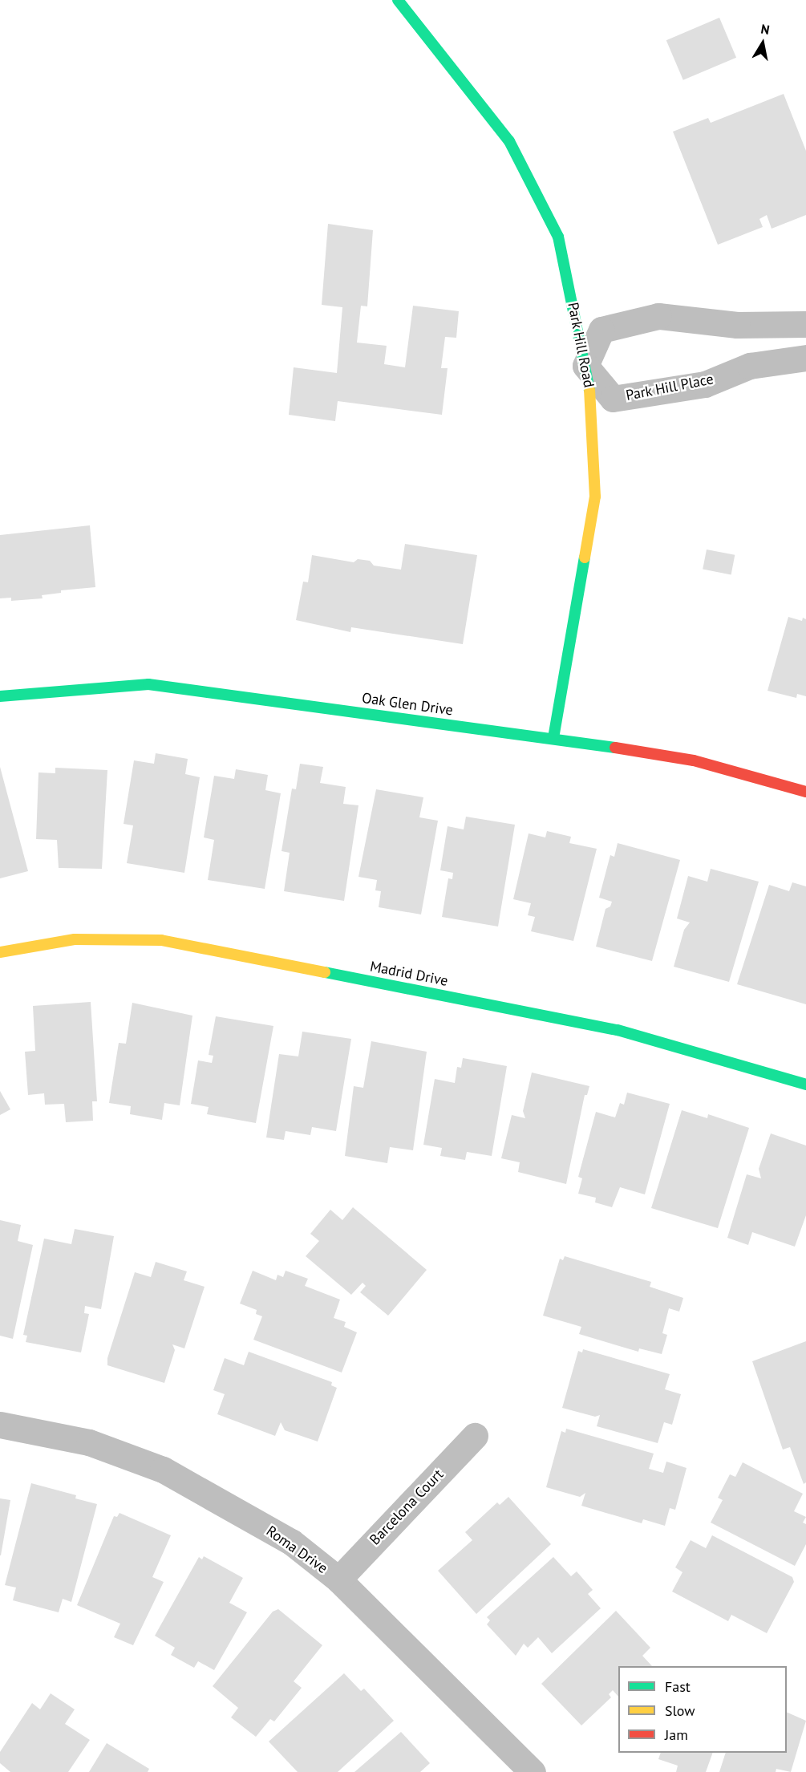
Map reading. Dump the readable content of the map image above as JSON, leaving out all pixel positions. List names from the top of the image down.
{
  "streets": {
    "street": [
      "Park Hill Road",
      "Park Hill Place",
      "Oak Glen Drive",
      "Madrid Drive",
      "Barcelona Court",
      "Roma Drive"
    ]
  },
  "crossings": [
    ["Park Hill Road", "Park Hill Place"],
    ["Park Hill Road", "Oak Glen Drive"],
    ["Barcelona Court", "Roma Drive"]
  ],
  "legend": ["Fast", "Slow", "Jam"],
  "north": "top"
}
